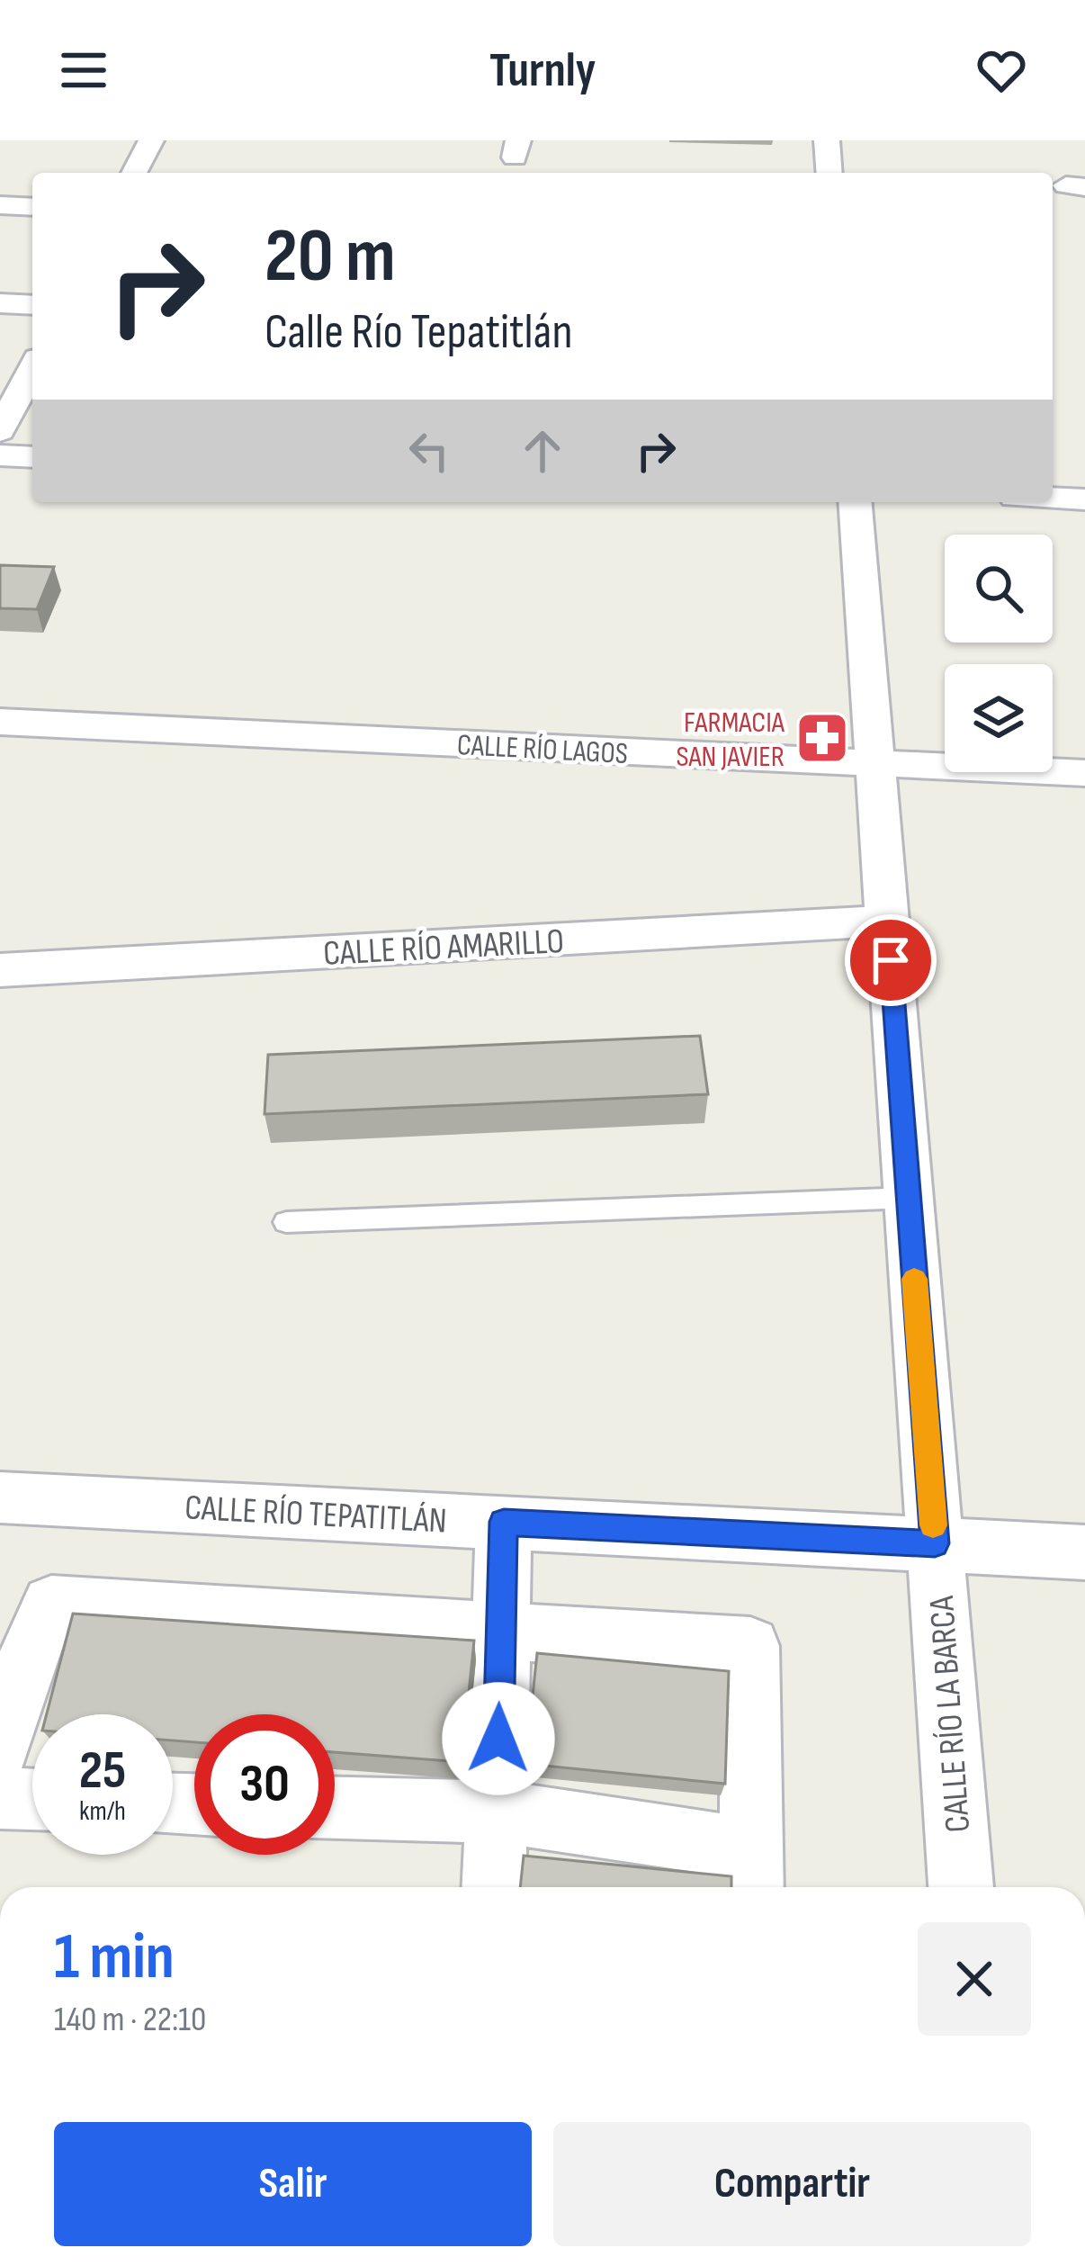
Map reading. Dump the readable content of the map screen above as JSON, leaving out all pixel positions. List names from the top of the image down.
{
  "streets": {
    "street": [
      "CALLE RÍO LAGOS",
      "CALLE RÍO AMARILLO",
      "CALLE RÍO TEPATITLÁN",
      "CALLE RÍO LA BARCA"
    ]
  },
  "crossings": [
    ["CALLE RÍO LAGOS", "CALLE RÍO LA BARCA"],
    ["CALLE RÍO AMARILLO", "CALLE RÍO LA BARCA"],
    ["CALLE RÍO TEPATITLÁN", "CALLE RÍO LA BARCA"]
  ],
  "places": {
    "pharmacy": ["FARMACIA SAN JAVIER"]
  },
  "page": {
    "header": "Turnly",
    "turn": ["20 m", "Calle Río Tepatitlán"],
    "speed": "25 km/h",
    "limit": "30",
    "heading": ["1 min", "140 m · 22:10"],
    "buttons": ["Salir", "Compartir"]
  }
}
